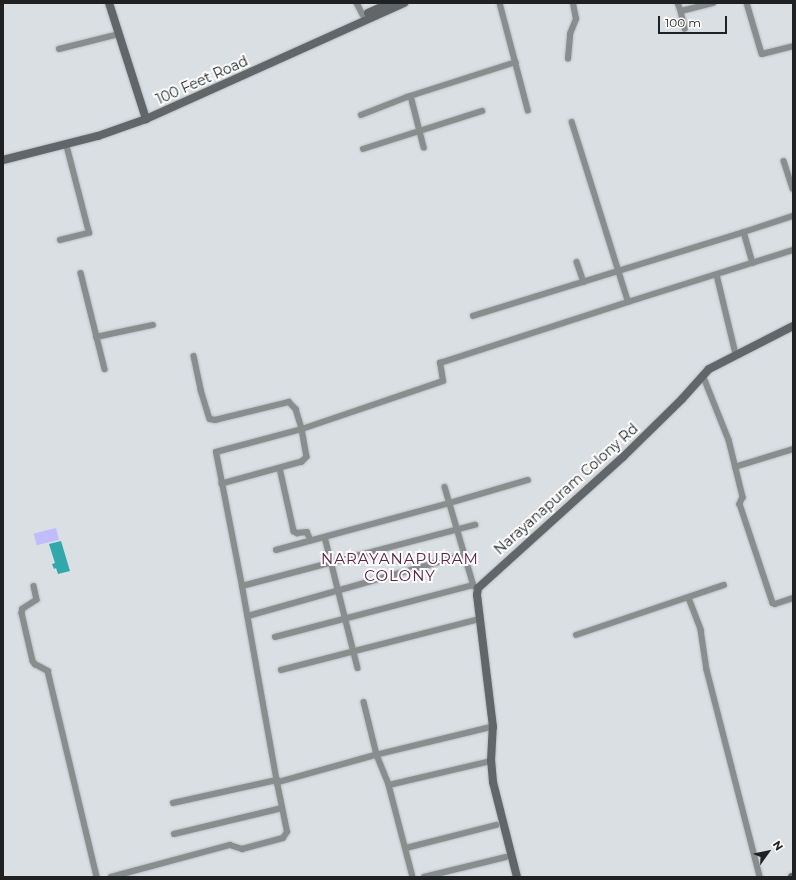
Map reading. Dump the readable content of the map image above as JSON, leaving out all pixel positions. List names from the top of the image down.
{
  "streets": {
    "street": ["100 Feet Road", "Narayanapuram Colony Rd"]
  },
  "districts": ["NARAYANAPURAM COLONY"],
  "scale_bar": "100 m",
  "north": "top right"
}
